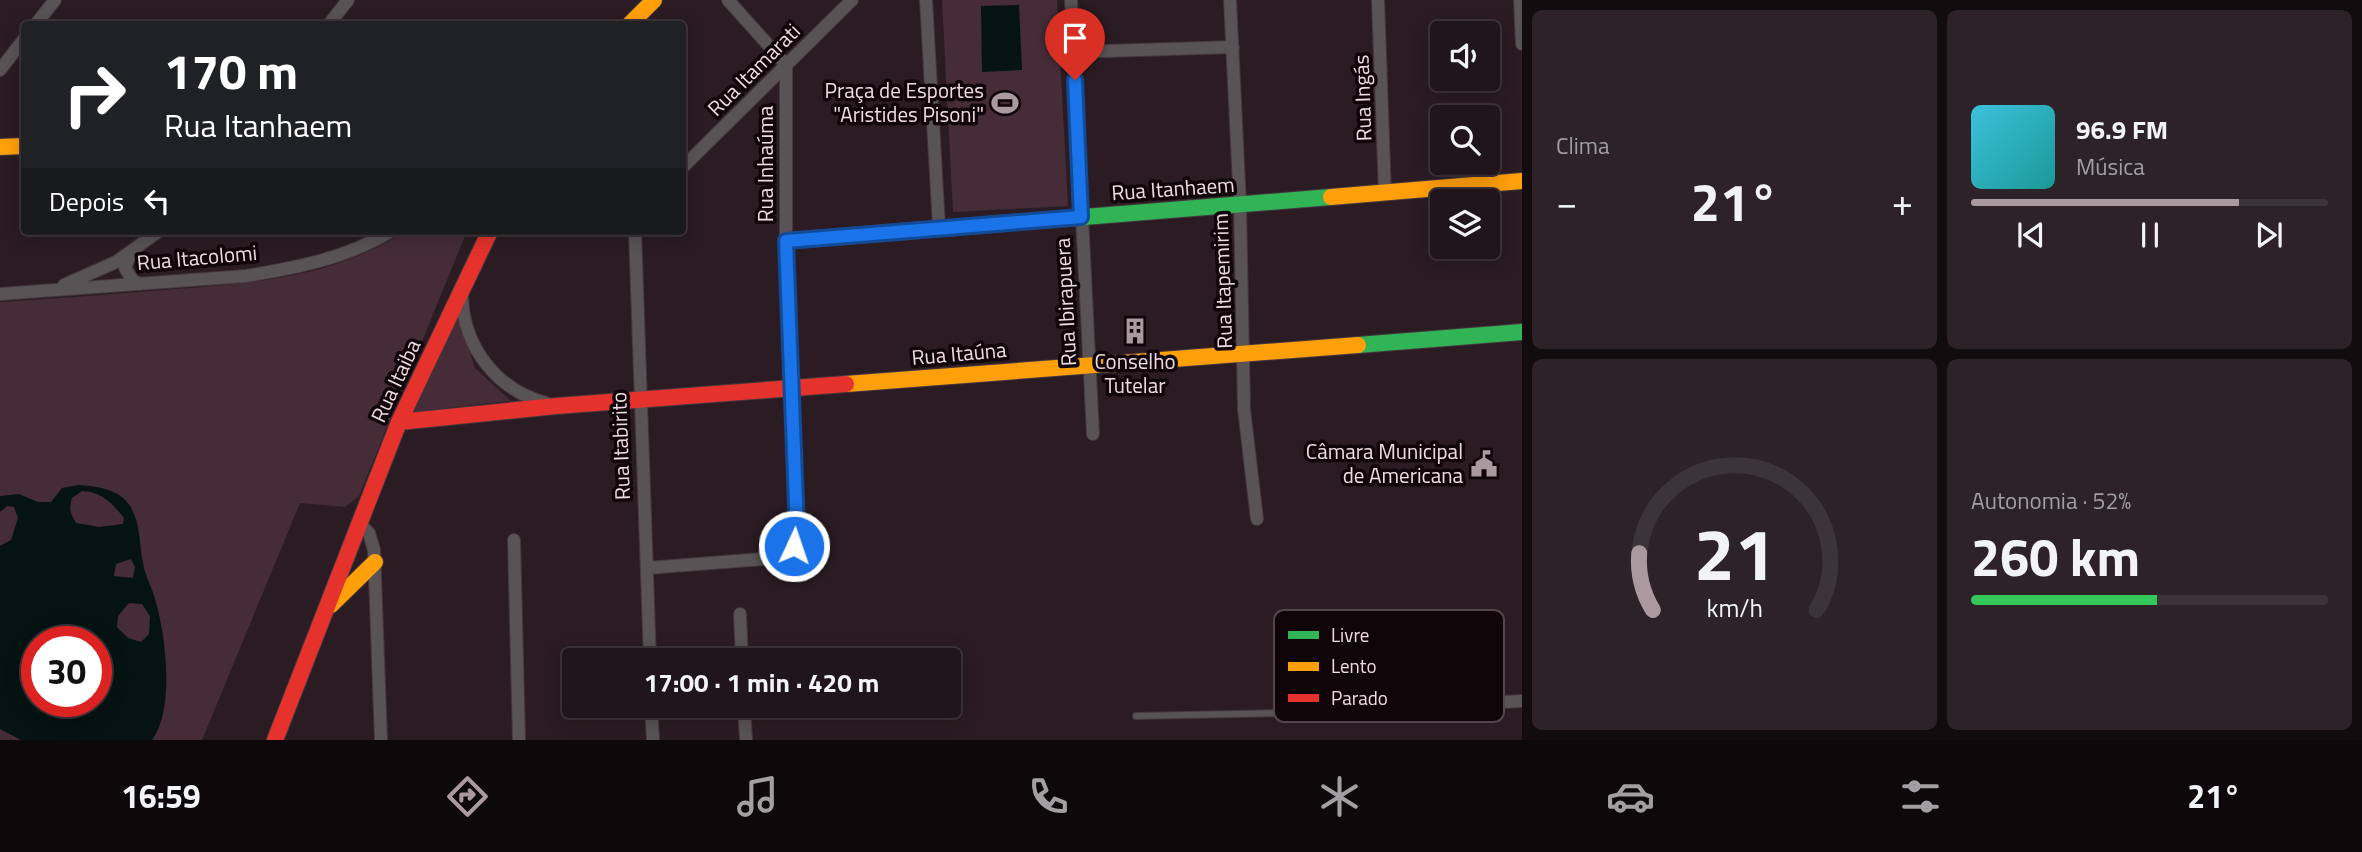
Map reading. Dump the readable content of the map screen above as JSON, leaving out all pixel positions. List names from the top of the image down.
{
  "streets": {
    "street": [
      "Rua Itamarati",
      "Rua Ingás",
      "Rua Inhaúma",
      "Rua Itanhaem",
      "Rua Itacolomi",
      "Rua Itapemirim",
      "Rua Ibirapuera",
      "Rua Itaúna",
      "Rua Itaiba",
      "Rua Itabirito"
    ]
  },
  "crossings": [
    ["Rua Itamarati", "Rua Inhaúma"],
    ["Rua Ingás", "Rua Itanhaem"],
    ["Rua Inhaúma", "Rua Itanhaem"],
    ["Rua Inhaúma", "Rua Itaúna"],
    ["Rua Inhaúma", "Rua Itabirito"],
    ["Rua Itanhaem", "Rua Itapemirim"],
    ["Rua Itanhaem", "Rua Ibirapuera"],
    ["Rua Itapemirim", "Rua Itaúna"],
    ["Rua Ibirapuera", "Rua Itaúna"],
    ["Rua Itaúna", "Rua Itaiba"],
    ["Rua Itaúna", "Rua Itabirito"]
  ],
  "places": {
    "sports": ["Praça de Esportes \"Aristides Pisoni\""],
    "building": ["Conselho Tutelar"],
    "public building": ["Câmara Municipal de Americana"]
  },
  "legend": ["Livre", "Lento", "Parado"],
  "page": {
    "tile": [
      "Clima",
      ["Autonomia · 52%", "260 km"]
    ],
    "turn": ["170 m", "Rua Itanhaem"],
    "song": ["96.9 FM", "Música"],
    "then": "Depois",
    "heat": ["−", "21°", "+"],
    "limit": "30",
    "trip": "17:00 · 1 min · 420 m",
    "tabs": ["16:59", "21°"],
    "gauge": ["21", "km/h"]
  }
}
